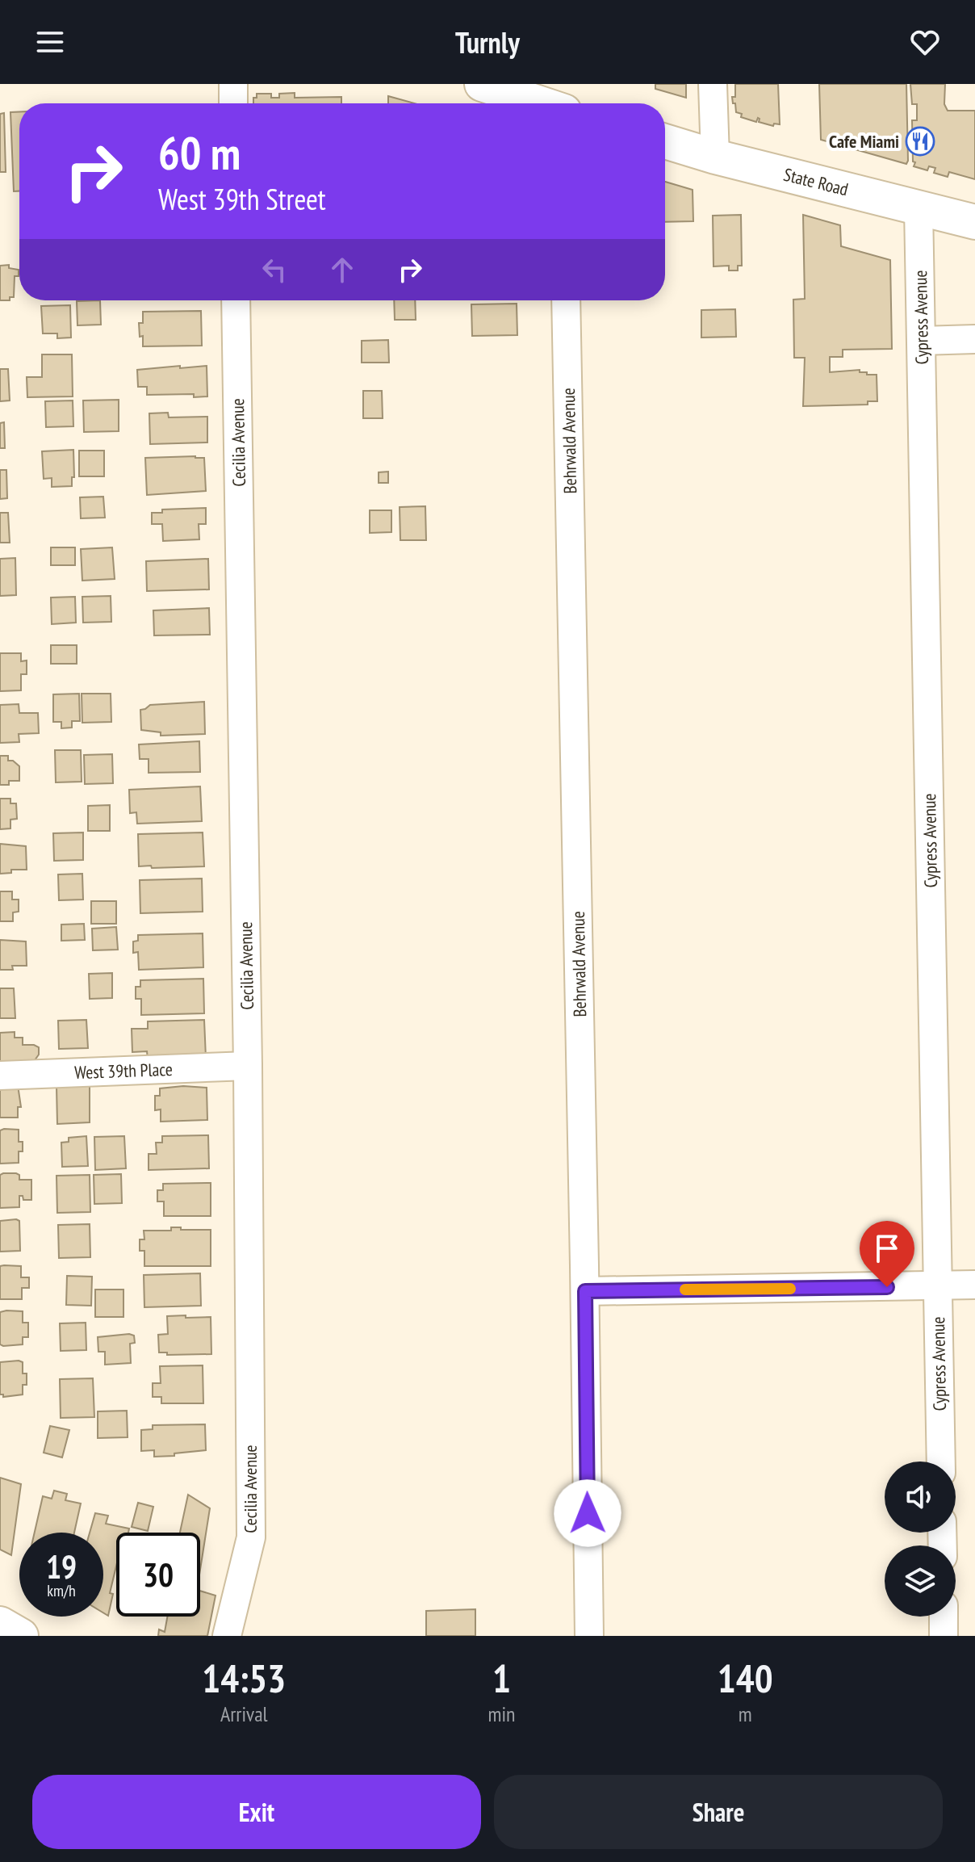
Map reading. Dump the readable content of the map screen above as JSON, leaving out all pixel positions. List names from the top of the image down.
{
  "streets": {
    "main road": ["State Road"],
    "street": [
      "Cypress Avenue",
      "Behrwald Avenue",
      "Cecilia Avenue",
      "West 39th Place"
    ]
  },
  "crossings": [
    ["State Road", "Cypress Avenue"],
    ["Cecilia Avenue", "West 39th Place"]
  ],
  "places": {
    "restaurant": ["Cafe Miami"]
  },
  "page": {
    "header": "Turnly",
    "turn": ["60 m", "West 39th Street"],
    "speed": "19 km/h",
    "limit": "30",
    "eta": [
      "14:53",
      "Arrival",
      "1",
      "min",
      "140",
      "m"
    ],
    "buttons": ["Exit", "Share"]
  }
}
